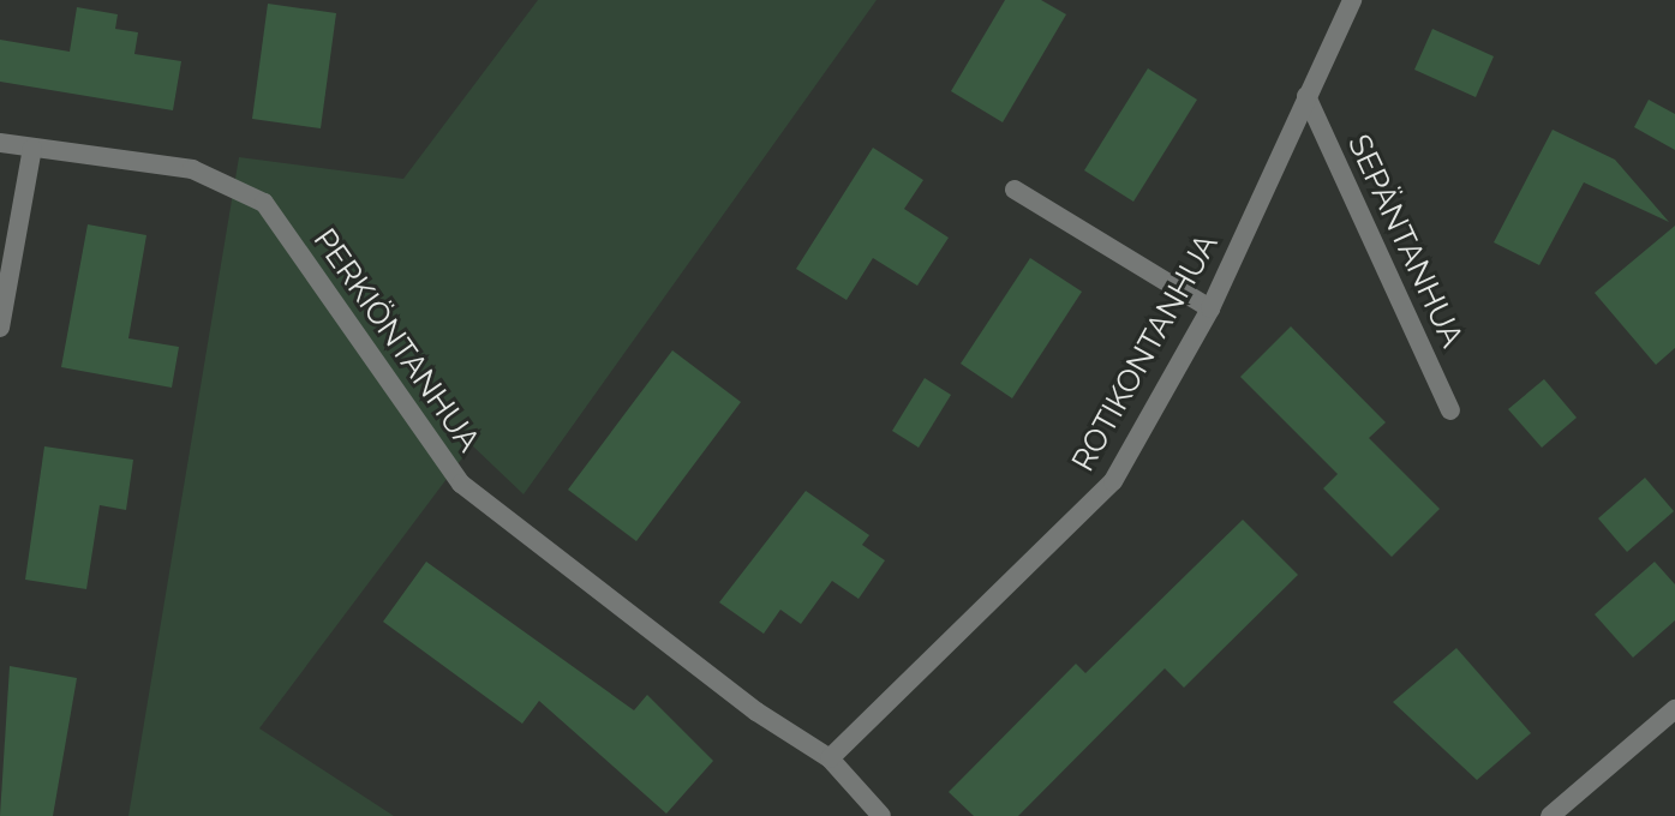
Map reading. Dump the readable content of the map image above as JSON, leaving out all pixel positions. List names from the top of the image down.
{
  "streets": {
    "street": ["SEPÄNTANHUA", "PERKIÖNTANHUA", "ROTIKONTANHUA"]
  },
  "crossings": [
    ["SEPÄNTANHUA", "ROTIKONTANHUA"],
    ["PERKIÖNTANHUA", "ROTIKONTANHUA"]
  ]
}
